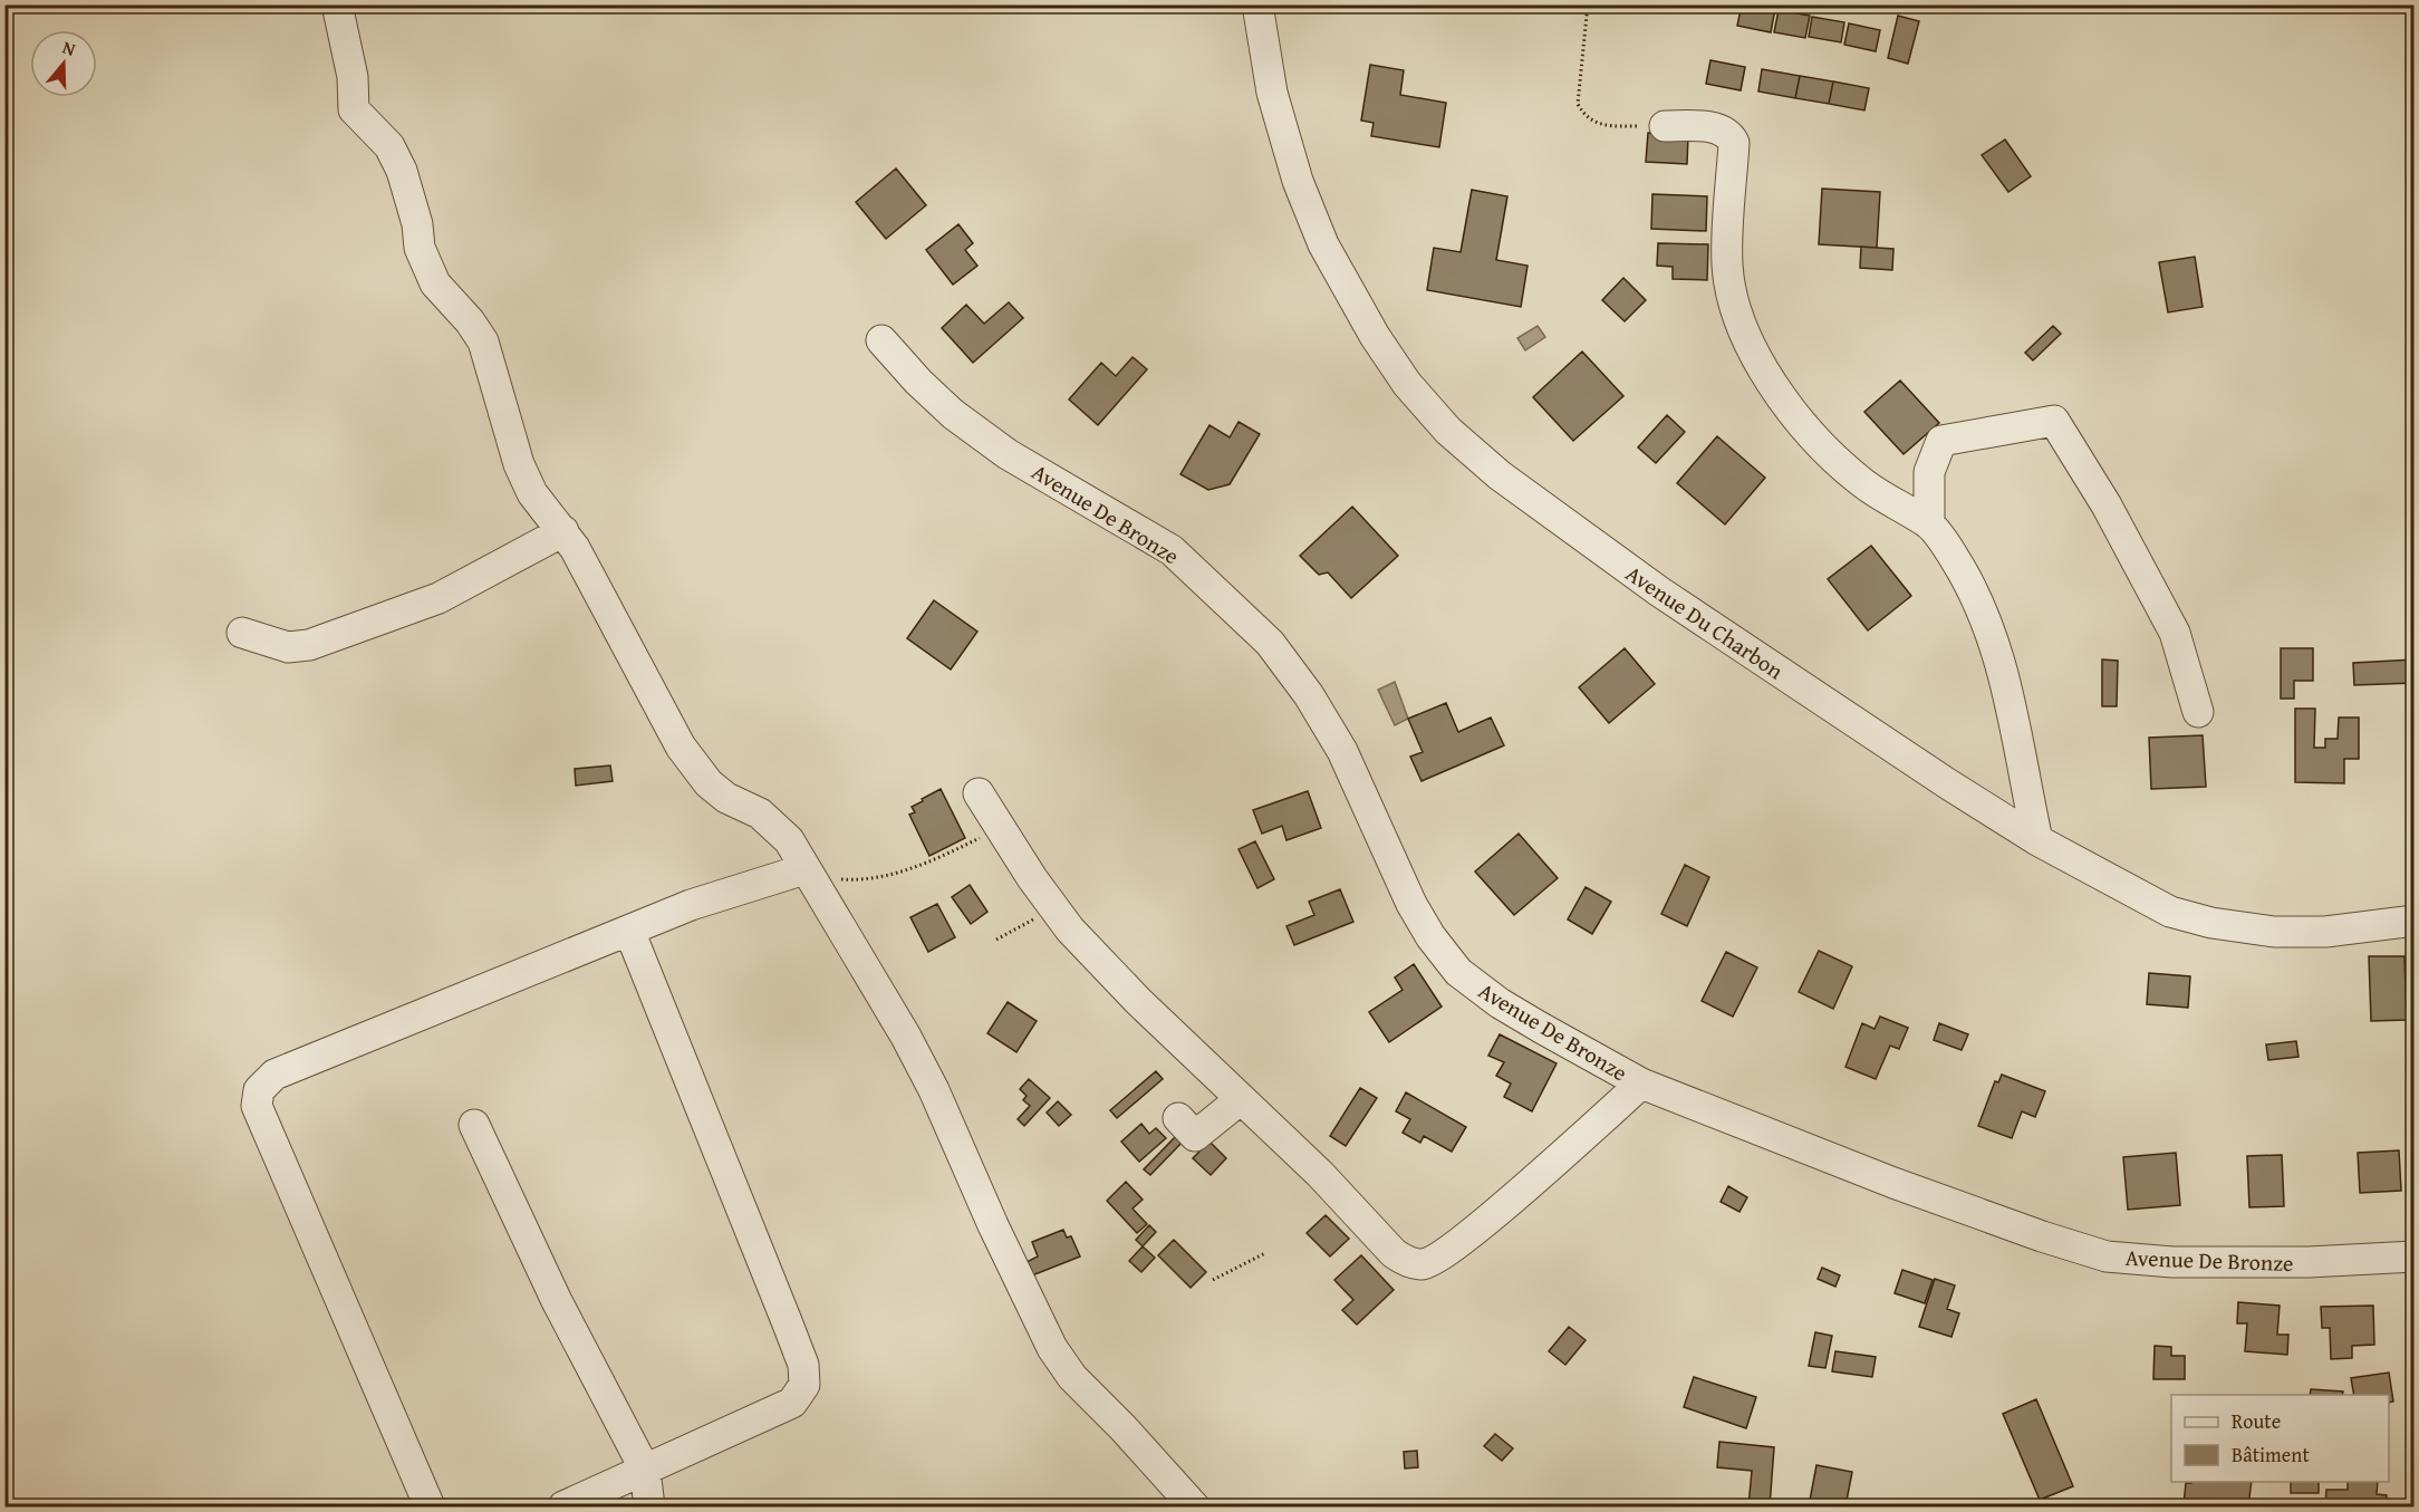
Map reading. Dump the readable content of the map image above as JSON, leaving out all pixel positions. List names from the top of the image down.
{
  "streets": {
    "street": ["Avenue De Bronze", "Avenue Du Charbon"]
  },
  "legend": ["Route", "Bâtiment"],
  "north": "top"
}
